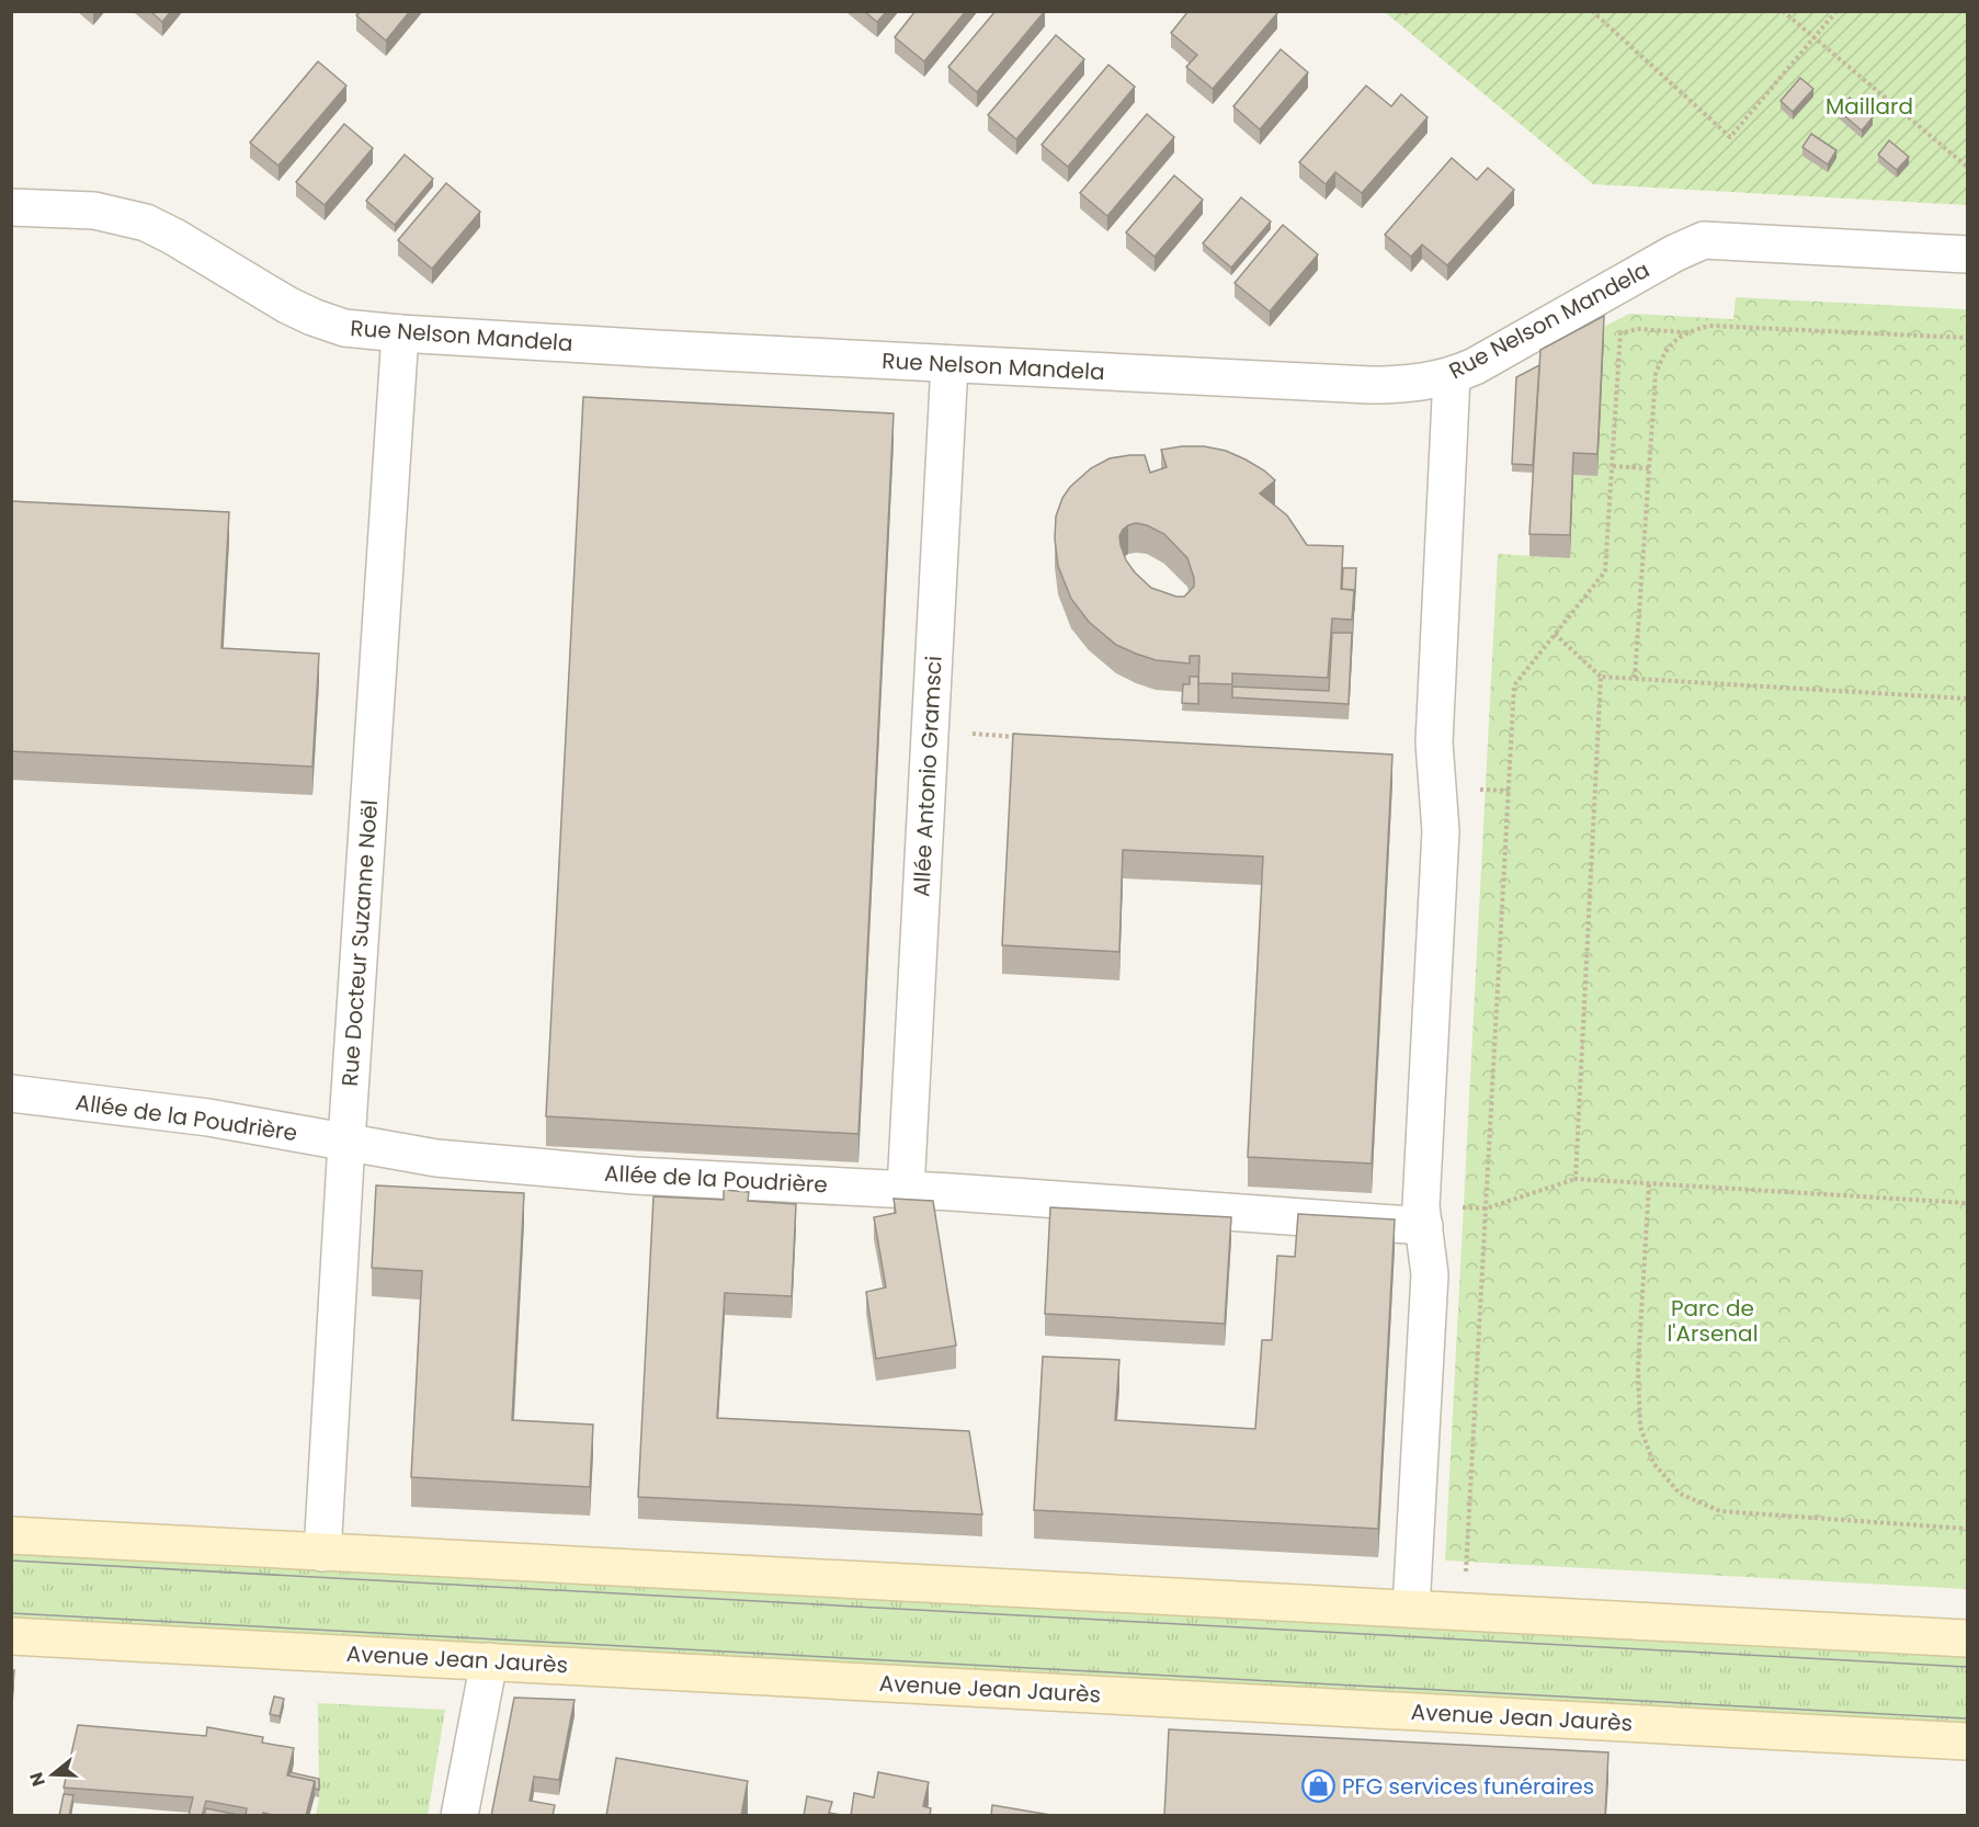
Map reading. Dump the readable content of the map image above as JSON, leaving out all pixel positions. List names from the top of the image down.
{
  "streets": {
    "main road": ["Avenue Jean Jaurès"],
    "street": [
      "Rue Nelson Mandela",
      "Allée Antonio Gramsci",
      "Rue Docteur Suzanne Noël",
      "Allée de la Poudrière"
    ]
  },
  "crossings": [
    ["Rue Nelson Mandela", "Allée Antonio Gramsci"],
    ["Rue Nelson Mandela", "Rue Docteur Suzanne Noël"],
    ["Allée Antonio Gramsci", "Allée de la Poudrière"],
    ["Rue Docteur Suzanne Noël", "Allée de la Poudrière"]
  ],
  "parks": ["Maillard", "Parc de l'Arsenal"],
  "places": {
    "shop": ["PFG services funéraires"]
  },
  "north": "left"
}
